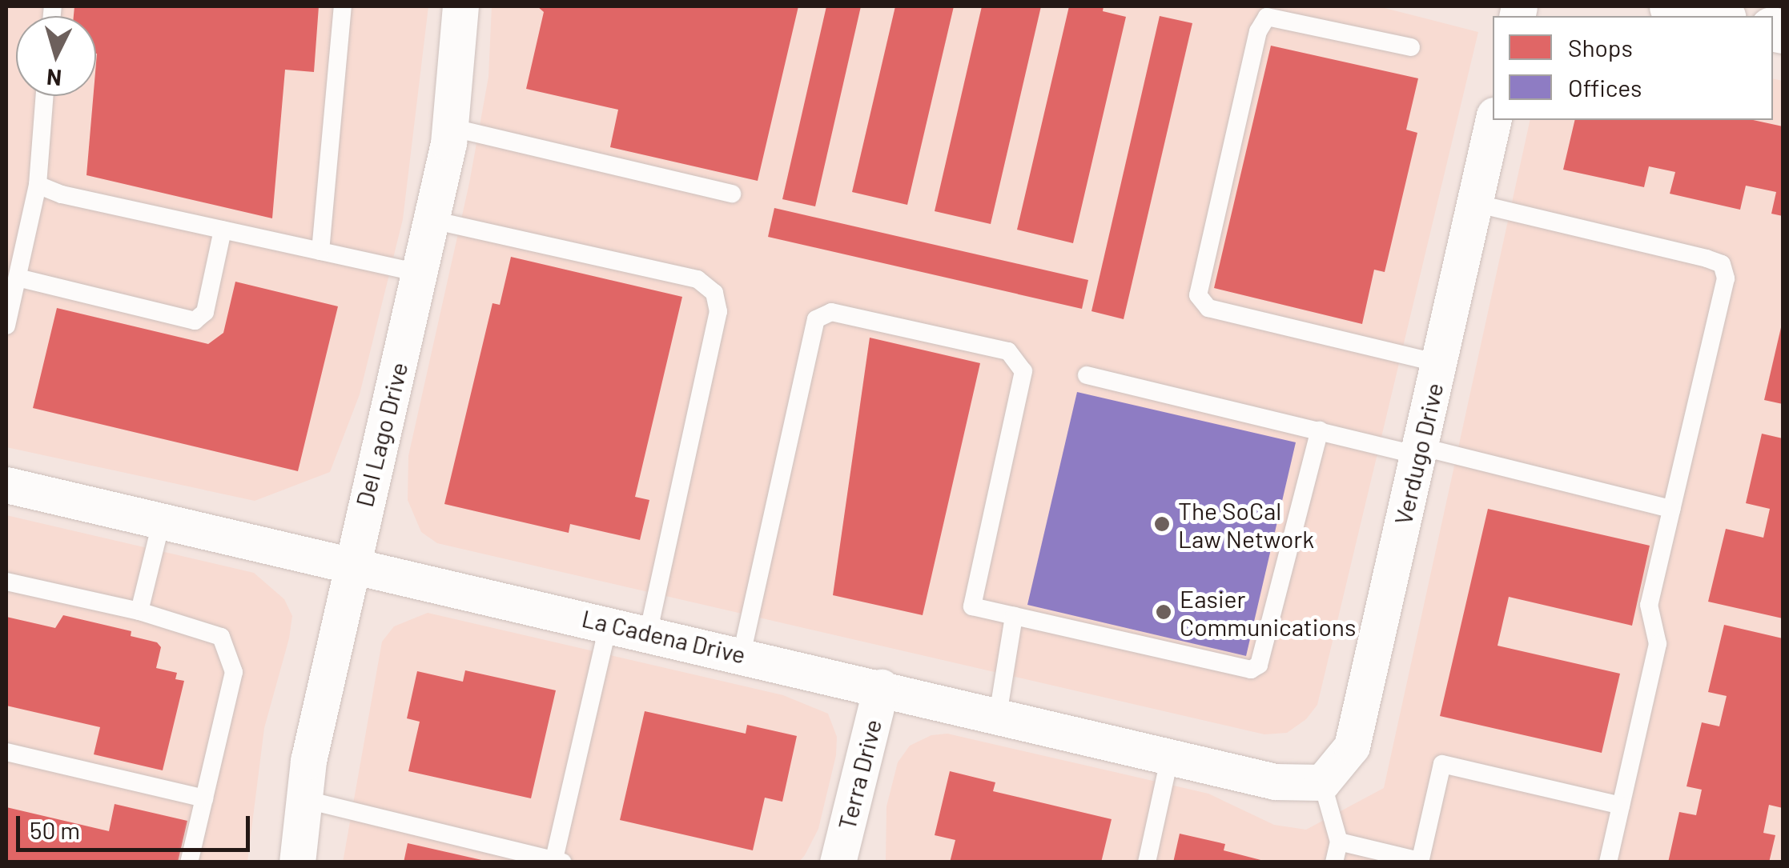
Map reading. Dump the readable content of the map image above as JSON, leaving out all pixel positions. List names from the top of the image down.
{
  "streets": {
    "street": [
      "Del Lago Drive",
      "Verdugo Drive",
      "La Cadena Drive",
      "Terra Drive"
    ]
  },
  "crossings": [
    ["Del Lago Drive", "La Cadena Drive"],
    ["Verdugo Drive", "La Cadena Drive"],
    ["La Cadena Drive", "Terra Drive"]
  ],
  "places": ["The SoCal Law Network", "Easier Communications"],
  "legend": ["Shops", "Offices"],
  "scale_bar": "50 m",
  "north": "bottom"
}
